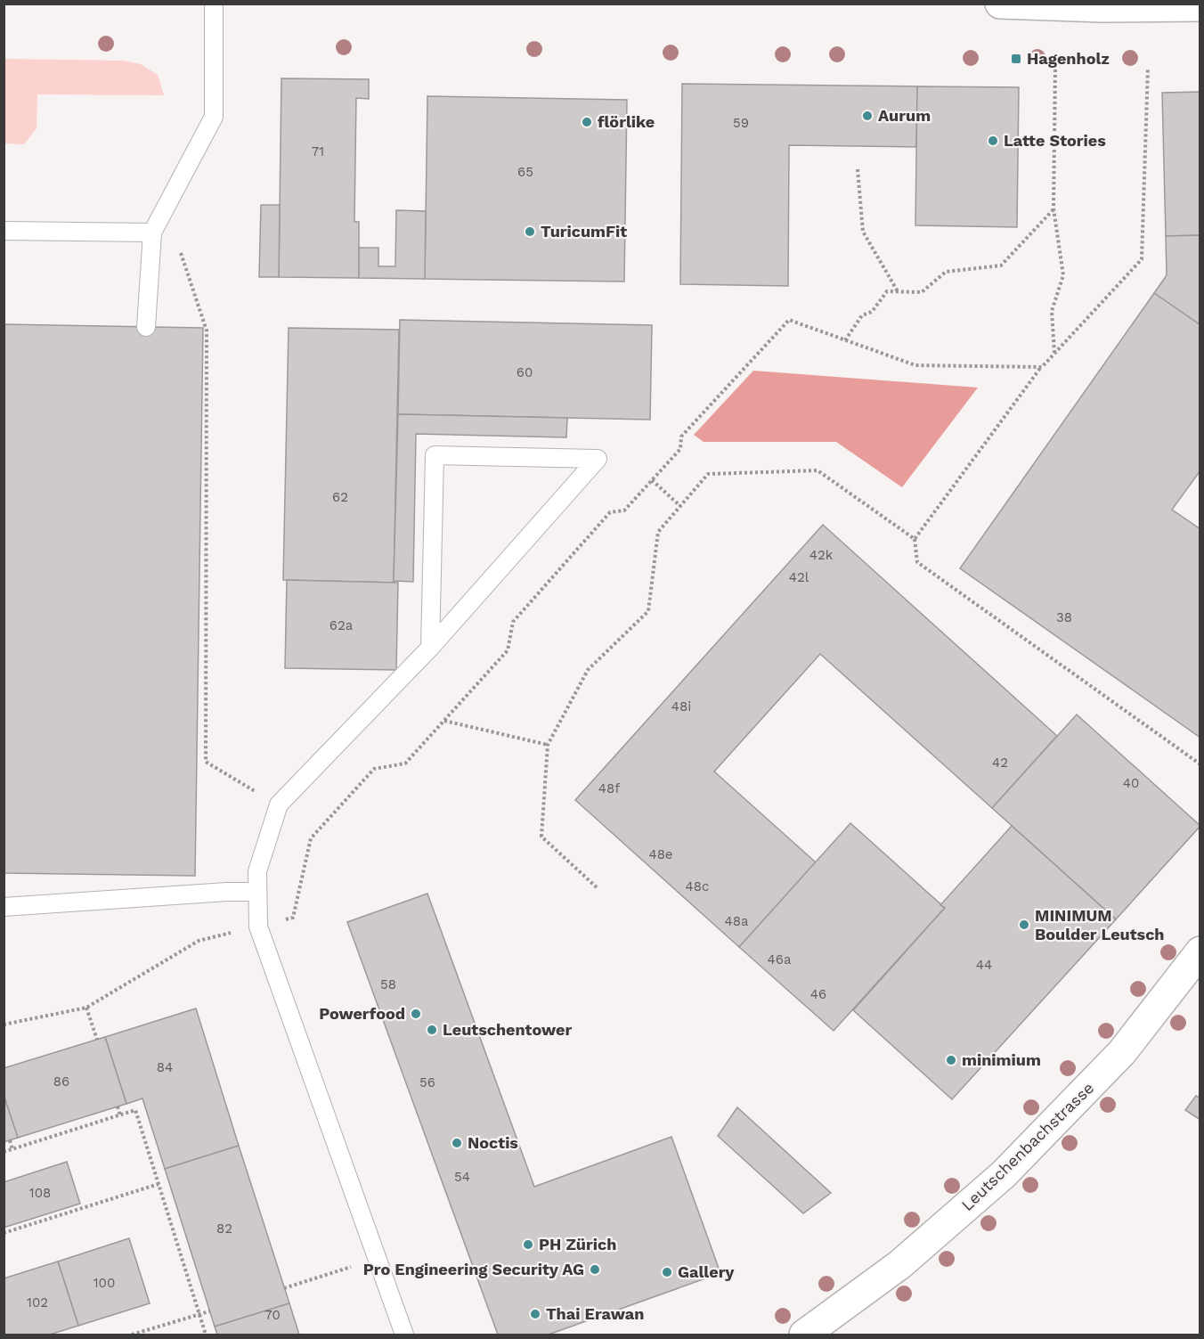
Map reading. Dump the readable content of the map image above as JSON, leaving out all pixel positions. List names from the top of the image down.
{
  "streets": {
    "street": ["Leutschenbachstrasse"]
  },
  "places": {
    "transit": ["Hagenholz"],
    "other": [
      "Aurum",
      "flörlike",
      "Latte Stories",
      "TuricumFit",
      "MINIMUM Boulder Leutsch",
      "Powerfood",
      "Leutschentower",
      "minimium",
      "Noctis",
      "PH Zürich",
      "Pro Engineering Security AG",
      "Gallery",
      "Thai Erawan"
    ]
  },
  "house_numbers": [
    "59",
    "71",
    "65",
    "60",
    "62",
    "42k",
    "42l",
    "38",
    "62a",
    "48i",
    "42",
    "40",
    "48f",
    "48e",
    "48c",
    "48a",
    "46a",
    "44",
    "58",
    "46",
    "84",
    "86",
    "56",
    "54",
    "108",
    "82",
    "100",
    "102",
    "70"
  ]
}
